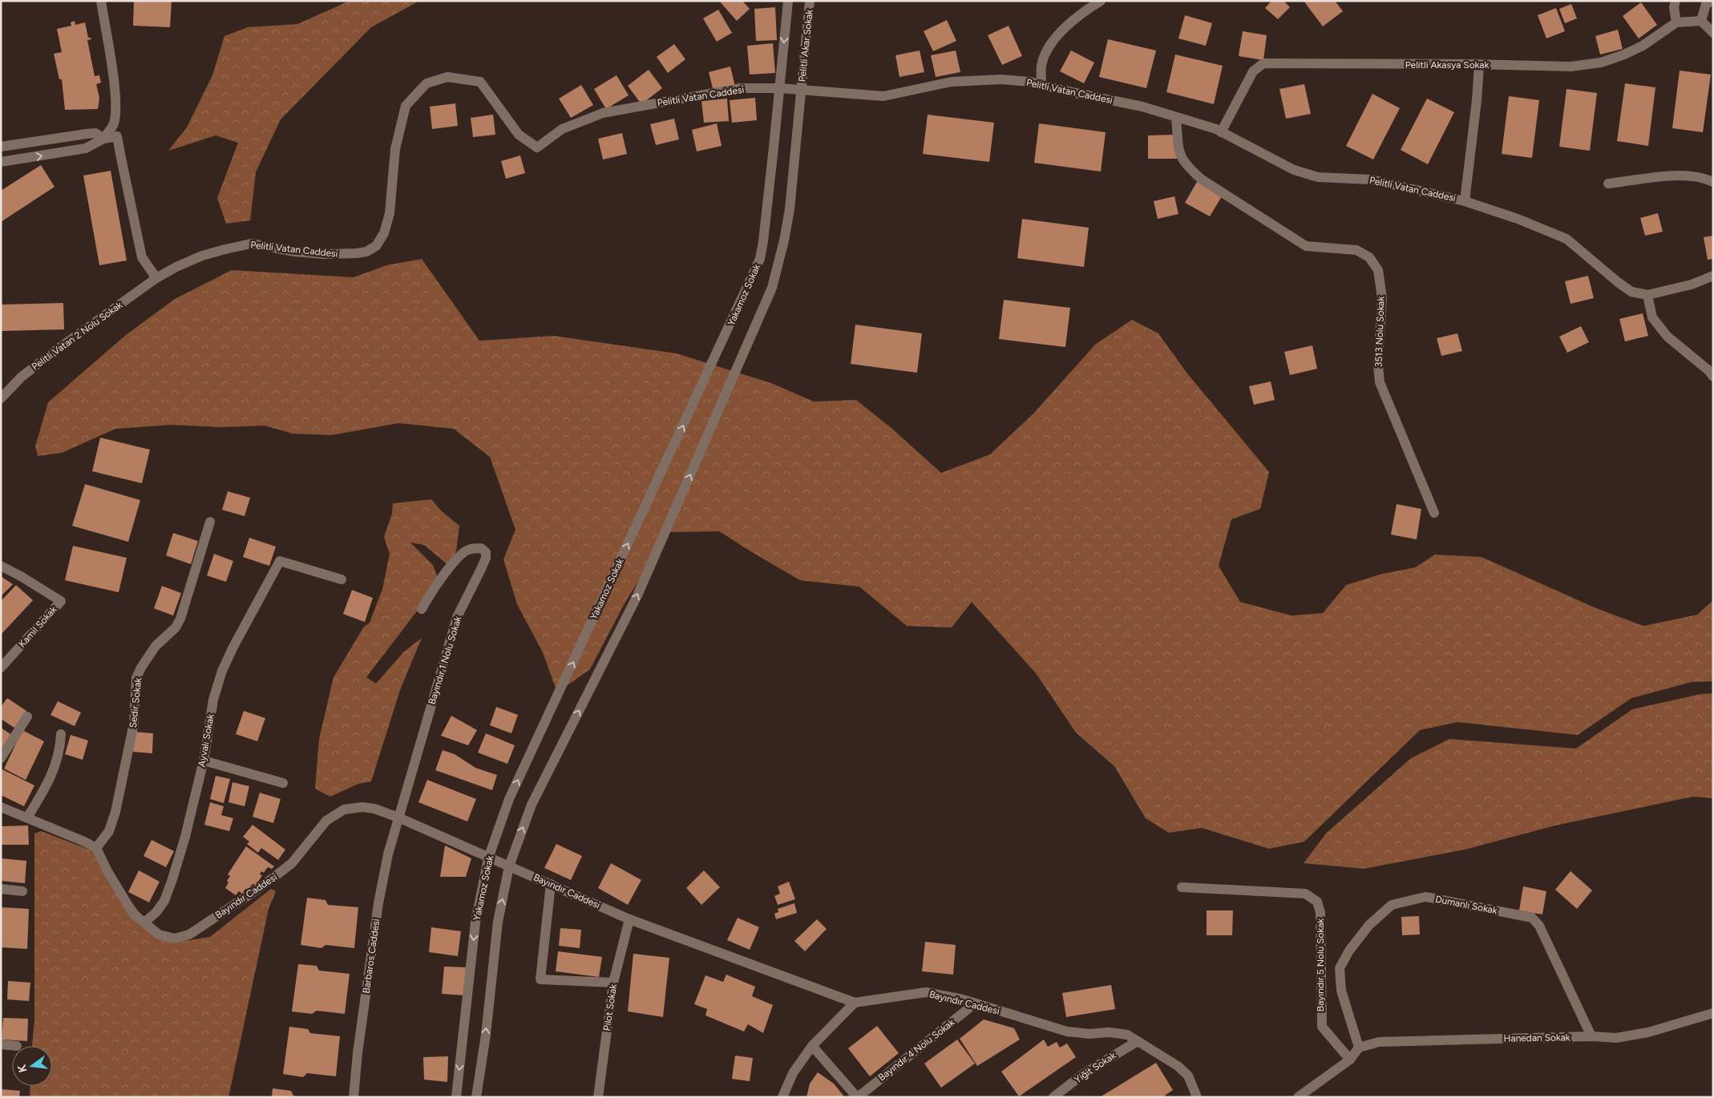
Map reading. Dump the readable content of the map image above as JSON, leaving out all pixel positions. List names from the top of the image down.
{
  "streets": {
    "street": [
      "Pelitli Akar Sokak",
      "Pelitli Akasya Sokak",
      "Pelitli Vatan Caddesi",
      "Yakamoz Sokak",
      "3513 Nolu Sokak",
      "Pelitli Vatan 2 Nolu Sokak",
      "Kamil Sokak",
      "Bayındır 1 Nolu Sokak",
      "Sedir Sokak",
      "Ayvalı Sokak",
      "Bayındır Caddesi",
      "Dumanlı Sokak",
      "Barbaros Caddesi",
      "Bayındır 5 Nolu Sokak",
      "Pilot Sokak",
      "Hanedan Sokak",
      "Bayındır 4 Nolu Sokak",
      "Yiğit Sokak"
    ]
  },
  "crossings": [
    ["Pelitli Akar Sokak", "Pelitli Vatan Caddesi"],
    ["Pelitli Akar Sokak", "Yakamoz Sokak"],
    ["Pelitli Akasya Sokak", "Pelitli Vatan Caddesi"],
    ["Pelitli Vatan Caddesi", "Yakamoz Sokak"],
    ["Pelitli Vatan Caddesi", "3513 Nolu Sokak"],
    ["Pelitli Vatan Caddesi", "Pelitli Vatan 2 Nolu Sokak"],
    ["Yakamoz Sokak", "Bayındır Caddesi"],
    ["Bayındır 1 Nolu Sokak", "Bayındır Caddesi"],
    ["Bayındır 1 Nolu Sokak", "Barbaros Caddesi"],
    ["Sedir Sokak", "Bayındır Caddesi"],
    ["Ayvalı Sokak", "Bayındır Caddesi"],
    ["Bayındır Caddesi", "Barbaros Caddesi"],
    ["Bayındır Caddesi", "Pilot Sokak"],
    ["Bayındır Caddesi", "Bayındır 4 Nolu Sokak"],
    ["Bayındır Caddesi", "Yiğit Sokak"],
    ["Dumanlı Sokak", "Hanedan Sokak"]
  ],
  "north": "left"
}
